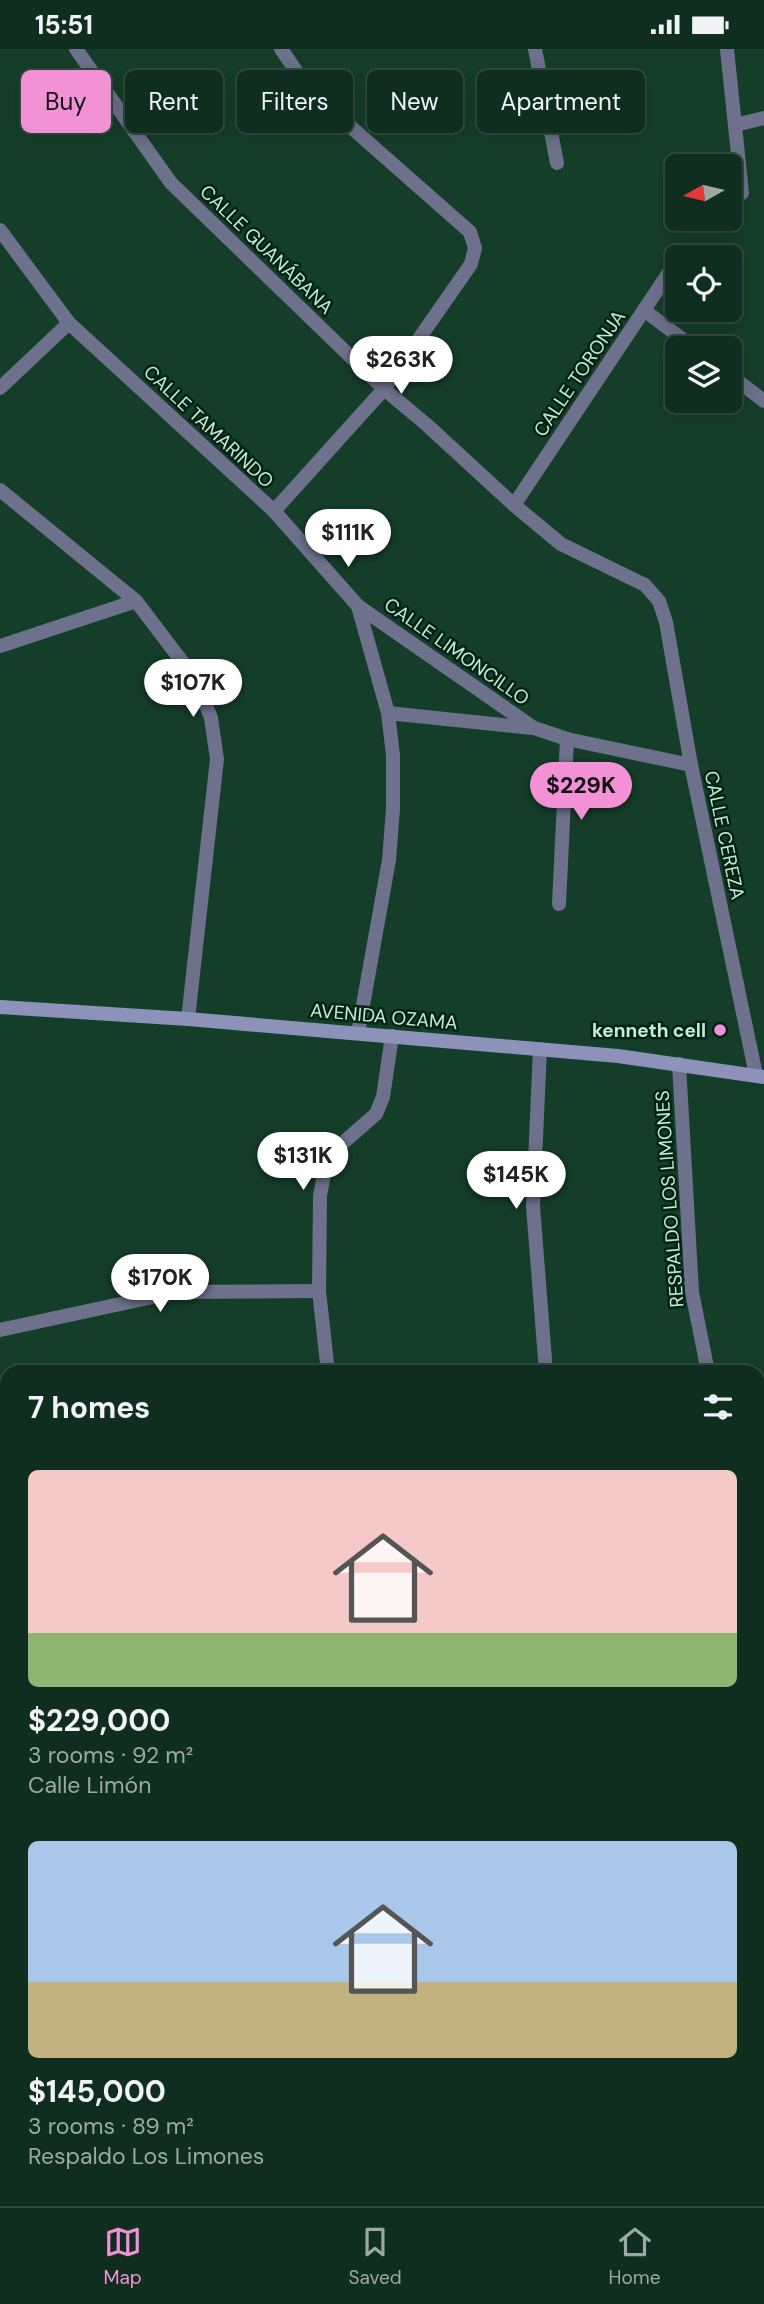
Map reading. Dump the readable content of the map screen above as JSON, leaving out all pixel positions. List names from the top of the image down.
{
  "streets": {
    "street": [
      "CALLE GUANÁBANA",
      "CALLE TORONJA",
      "CALLE TAMARINDO",
      "CALLE LIMONCILLO",
      "CALLE CEREZA",
      "AVENIDA OZAMA",
      "RESPALDO LOS LIMONES"
    ]
  },
  "crossings": [
    ["CALLE GUANÁBANA", "CALLE TORONJA"],
    ["CALLE GUANÁBANA", "CALLE CEREZA"],
    ["CALLE TAMARINDO", "CALLE LIMONCILLO"],
    ["CALLE TAMARINDO", "AVENIDA OZAMA"],
    ["CALLE LIMONCILLO", "CALLE CEREZA"],
    ["CALLE CEREZA", "AVENIDA OZAMA"],
    ["AVENIDA OZAMA", "RESPALDO LOS LIMONES"]
  ],
  "places": ["kenneth cell"],
  "north": "left",
  "page": {
    "status": "15:51",
    "chip": [
      "Buy",
      "Rent",
      "Filters",
      "New",
      "Apartment"
    ],
    "price": [
      "$263K",
      "$111K",
      "$107K",
      "$229K",
      "$131K",
      "$145K",
      "$170K"
    ],
    "heading": "7 homes",
    "list": [
      {
        "name": "$229,000",
        "note": "3 rooms · 92 m² · Calle Limón"
      },
      {
        "name": "$145,000",
        "note": "3 rooms · 89 m² · Respaldo Los Limones"
      }
    ],
    "tabs": ["Map", "Saved", "Home"]
  }
}
